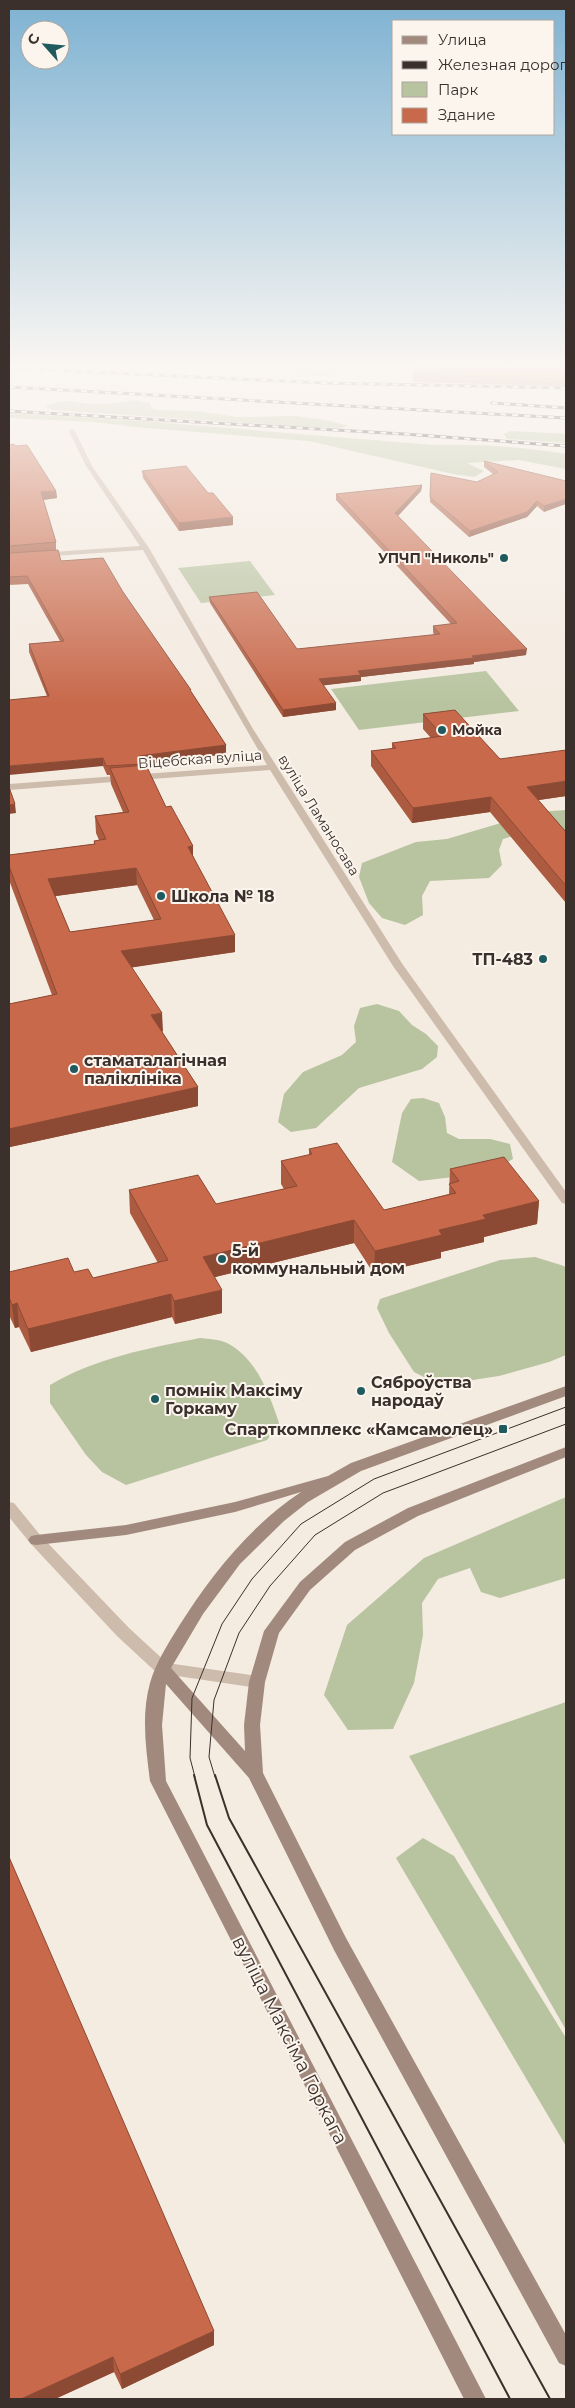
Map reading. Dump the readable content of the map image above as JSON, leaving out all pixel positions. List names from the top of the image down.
{
  "streets": {
    "main road": ["вуліца Максіма Горкага"],
    "street": ["Віцебская вуліца", "вуліца Ламаносава"]
  },
  "crossings": [
    ["Віцебская вуліца", "вуліца Ламаносава"]
  ],
  "places": {
    "other": [
      "УПЧП \"Николь\"",
      "Мойка",
      "Школа № 18",
      "ТП-483",
      "стаматалагічная паліклініка",
      "5-й коммунальный дом",
      "Сяброўства народаў",
      "помнік Максіму Горкаму"
    ],
    "transit": ["Спарткомплекс «Камсамолец»"]
  },
  "legend": [
    "Улица",
    "Железная дорога",
    "Парк",
    "Здание"
  ],
  "north": "top left"
}
